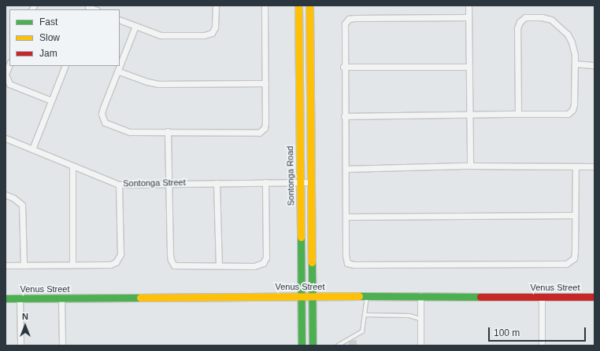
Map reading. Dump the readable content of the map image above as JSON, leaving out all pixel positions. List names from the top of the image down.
{
  "streets": {
    "main road": ["Sontonga Road", "Venus Street"],
    "street": ["Sontonga Street"]
  },
  "crossings": [
    ["Sontonga Road", "Sontonga Street"],
    ["Sontonga Road", "Venus Street"]
  ],
  "legend": ["Fast", "Slow", "Jam"],
  "scale_bar": "100 m",
  "north": "top"
}
